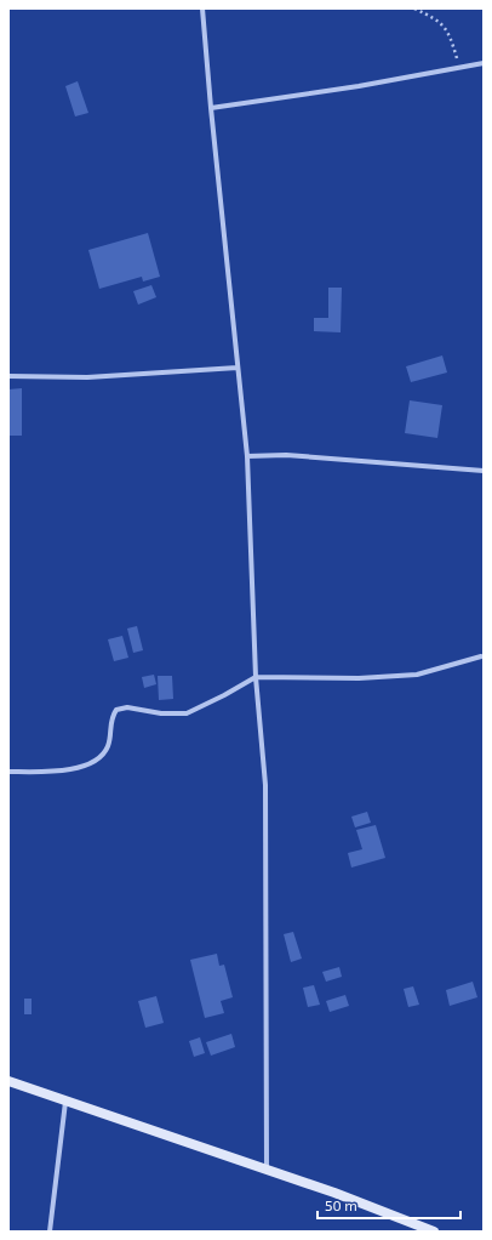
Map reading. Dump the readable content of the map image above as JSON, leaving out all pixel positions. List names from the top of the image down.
{
  "scale_bar": "50 m"
}
